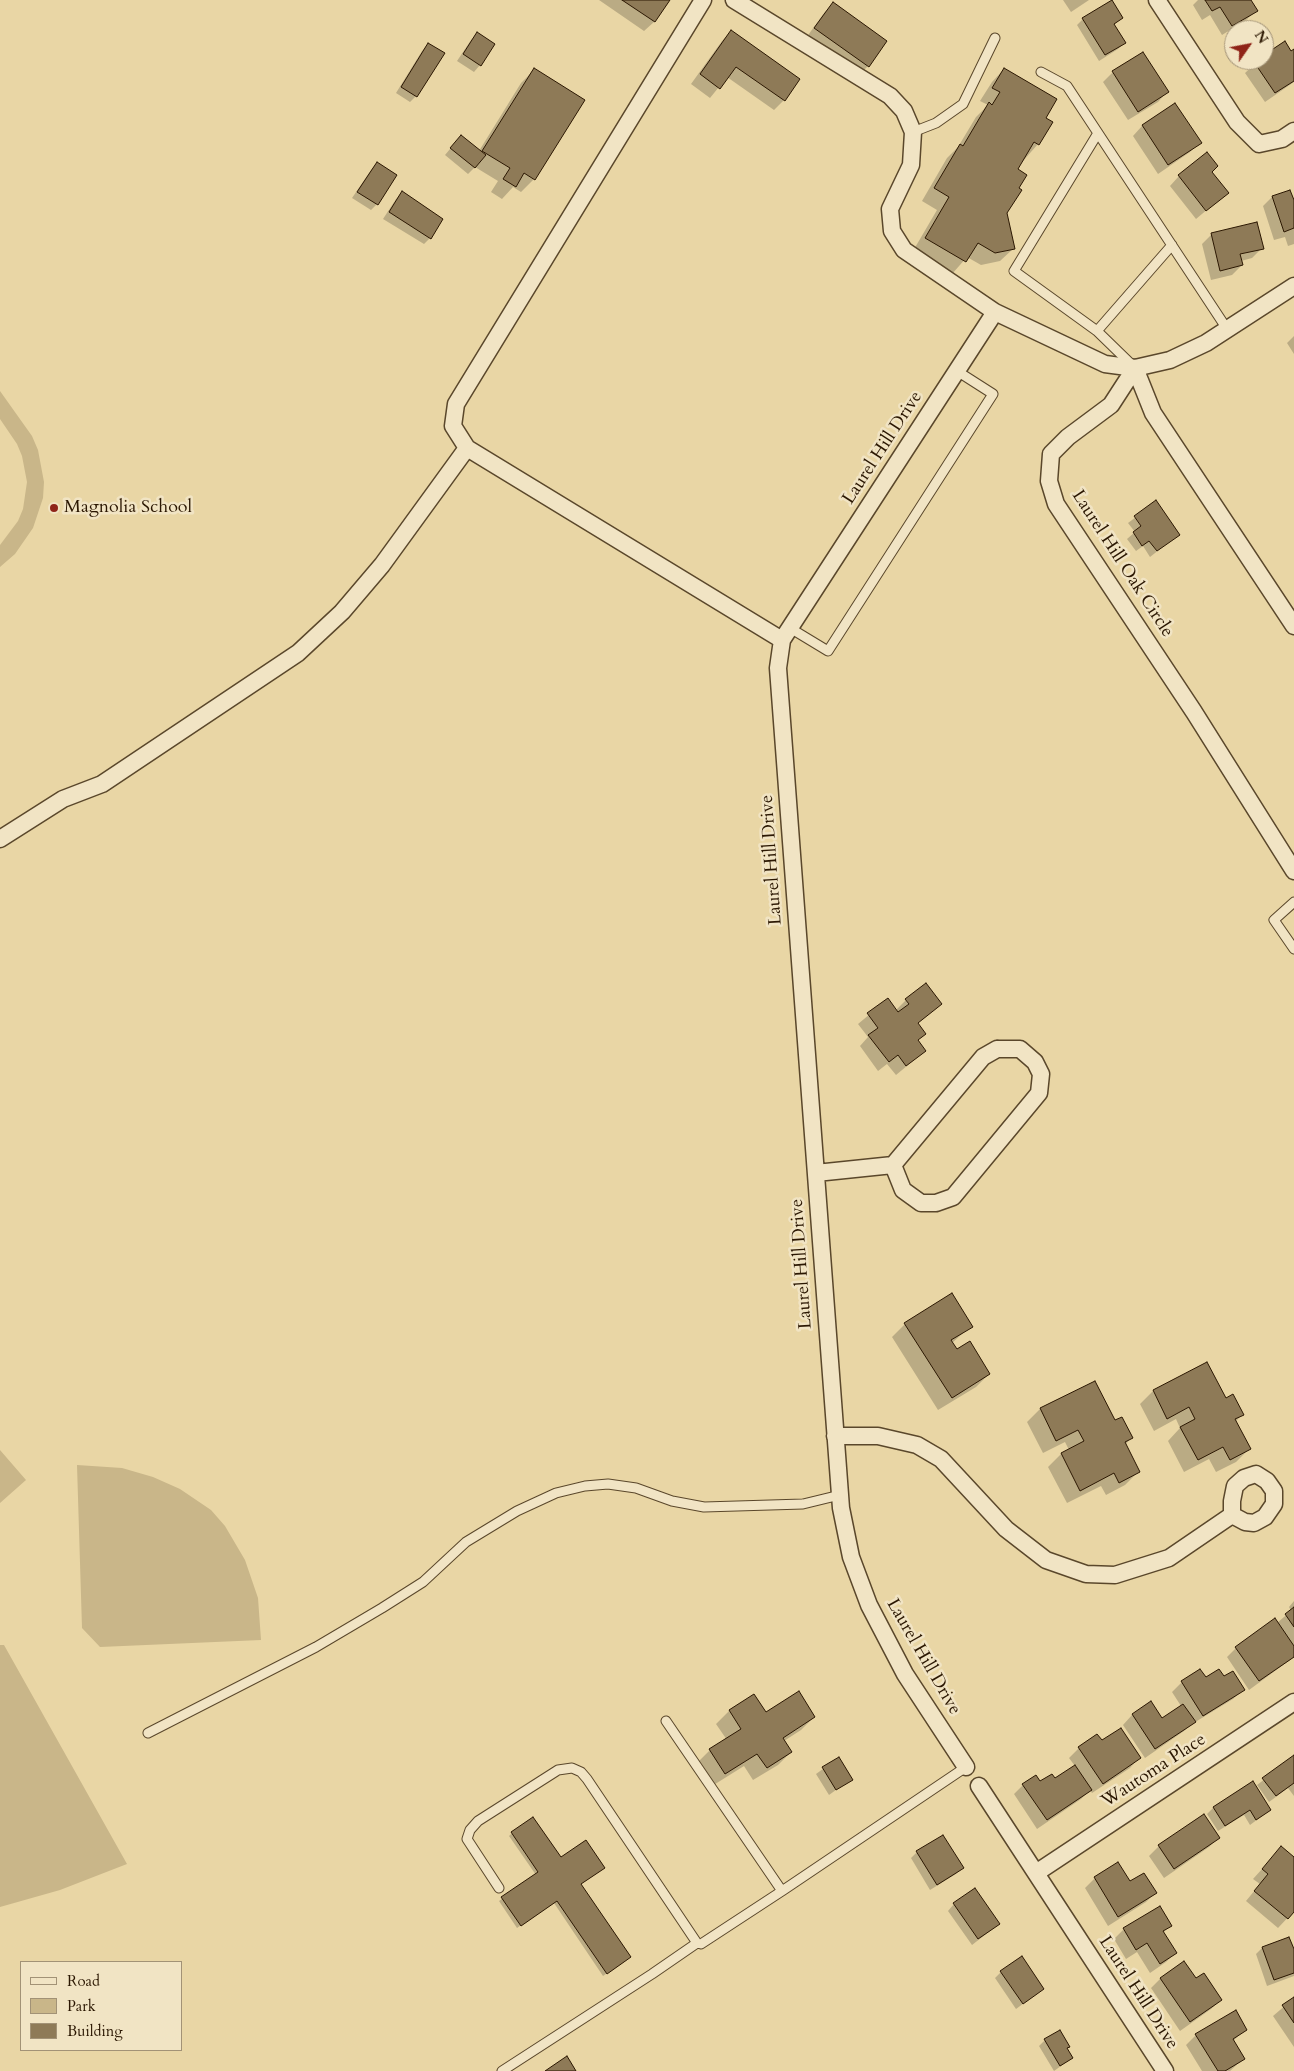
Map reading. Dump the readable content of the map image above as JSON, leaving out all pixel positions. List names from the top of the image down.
{
  "streets": {
    "street": ["Laurel Hill Drive", "Laurel Hill Oak Circle", "Wautoma Place"]
  },
  "crossings": [
    ["Laurel Hill Drive", "Wautoma Place"]
  ],
  "places": ["Magnolia School"],
  "legend": ["Road", "Park", "Building"],
  "north": "top right"
}
